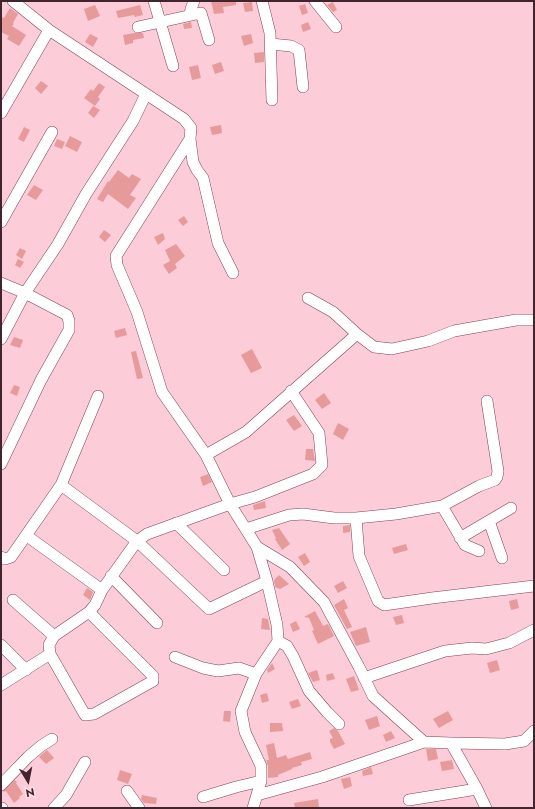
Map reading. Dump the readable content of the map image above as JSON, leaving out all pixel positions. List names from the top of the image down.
{
  "north": "bottom"
}
